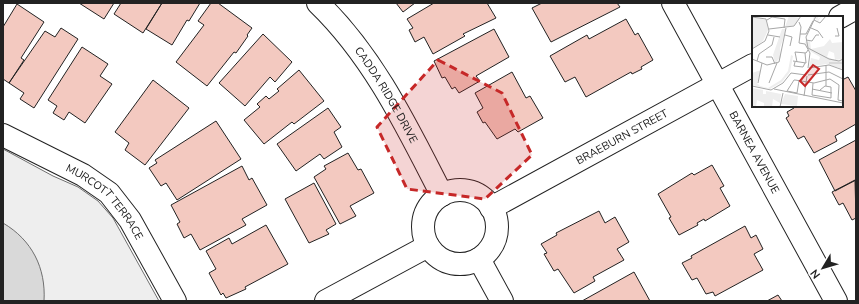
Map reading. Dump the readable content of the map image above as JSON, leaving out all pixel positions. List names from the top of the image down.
{
  "streets": {
    "street": [
      "CADDA RIDGE DRIVE",
      "BRAEBURN STREET",
      "BARNEA AVENUE",
      "MURCOTT TERRACE"
    ]
  },
  "crossings": [
    ["CADDA RIDGE DRIVE", "BRAEBURN STREET"],
    ["BRAEBURN STREET", "BARNEA AVENUE"]
  ],
  "north": "bottom left"
}
